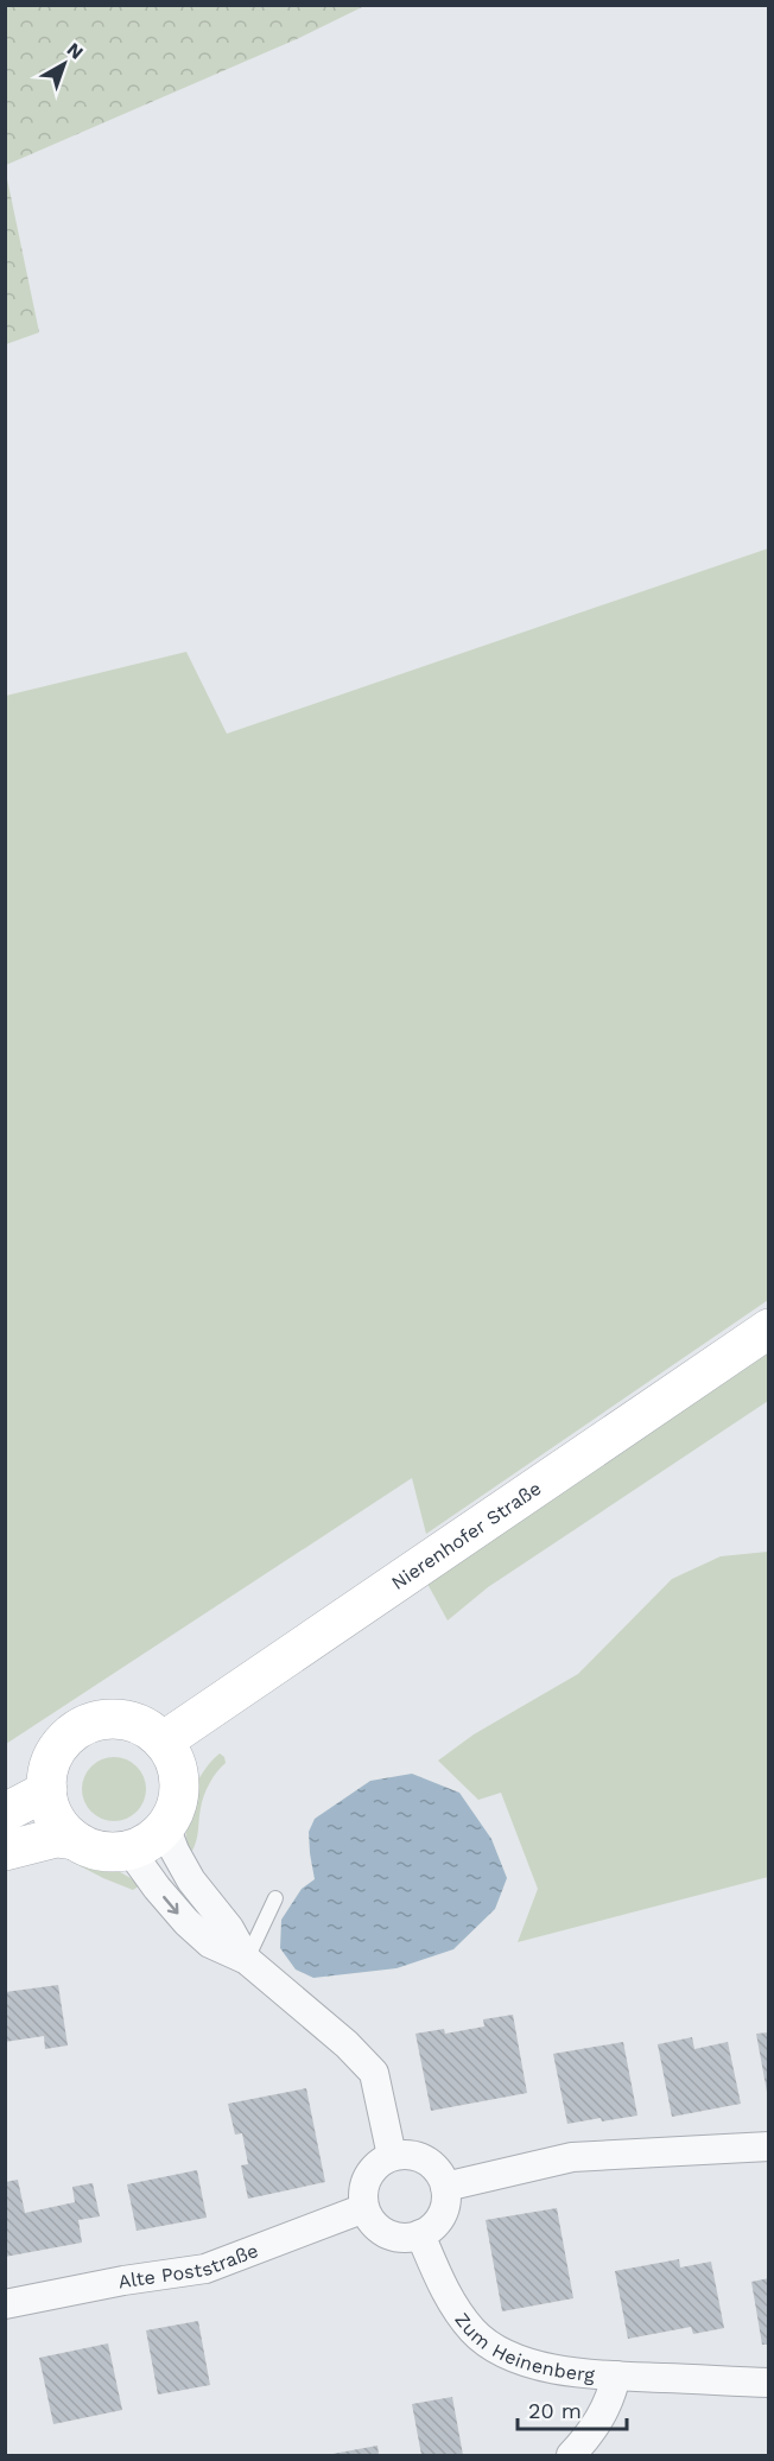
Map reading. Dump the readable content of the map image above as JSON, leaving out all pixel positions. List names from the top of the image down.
{
  "streets": {
    "main road": ["Nierenhofer Straße"],
    "street": ["Alte Poststraße", "Zum Heinenberg"]
  },
  "crossings": [
    ["Alte Poststraße", "Zum Heinenberg"]
  ],
  "scale_bar": "20 m",
  "north": "top right"
}
